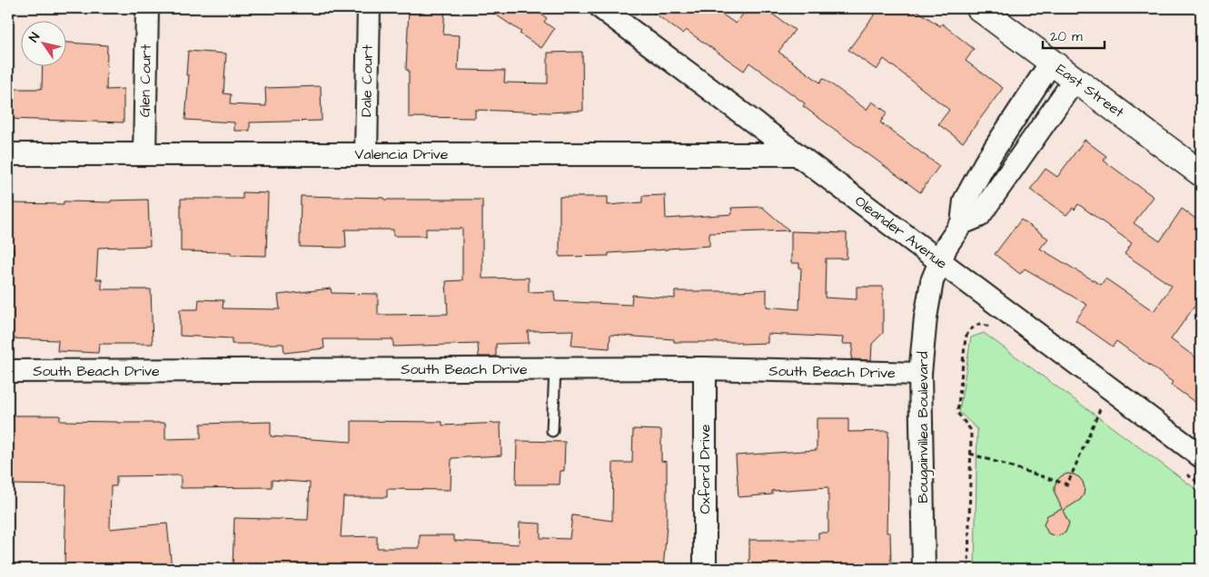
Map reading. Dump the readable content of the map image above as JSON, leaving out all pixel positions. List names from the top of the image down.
{
  "streets": {
    "main road": ["East Street"],
    "street": [
      "Glen Court",
      "Dale Court",
      "Valencia Drive",
      "Oleander Avenue",
      "South Beach Drive",
      "Bougainvillea Boulevard",
      "Oxford Drive"
    ]
  },
  "crossings": [
    ["Glen Court", "Valencia Drive"],
    ["Dale Court", "Valencia Drive"],
    ["Valencia Drive", "Oleander Avenue"],
    ["Oleander Avenue", "Bougainvillea Boulevard"],
    ["South Beach Drive", "Bougainvillea Boulevard"],
    ["South Beach Drive", "Oxford Drive"]
  ],
  "scale_bar": "20 m",
  "north": "top left"
}
